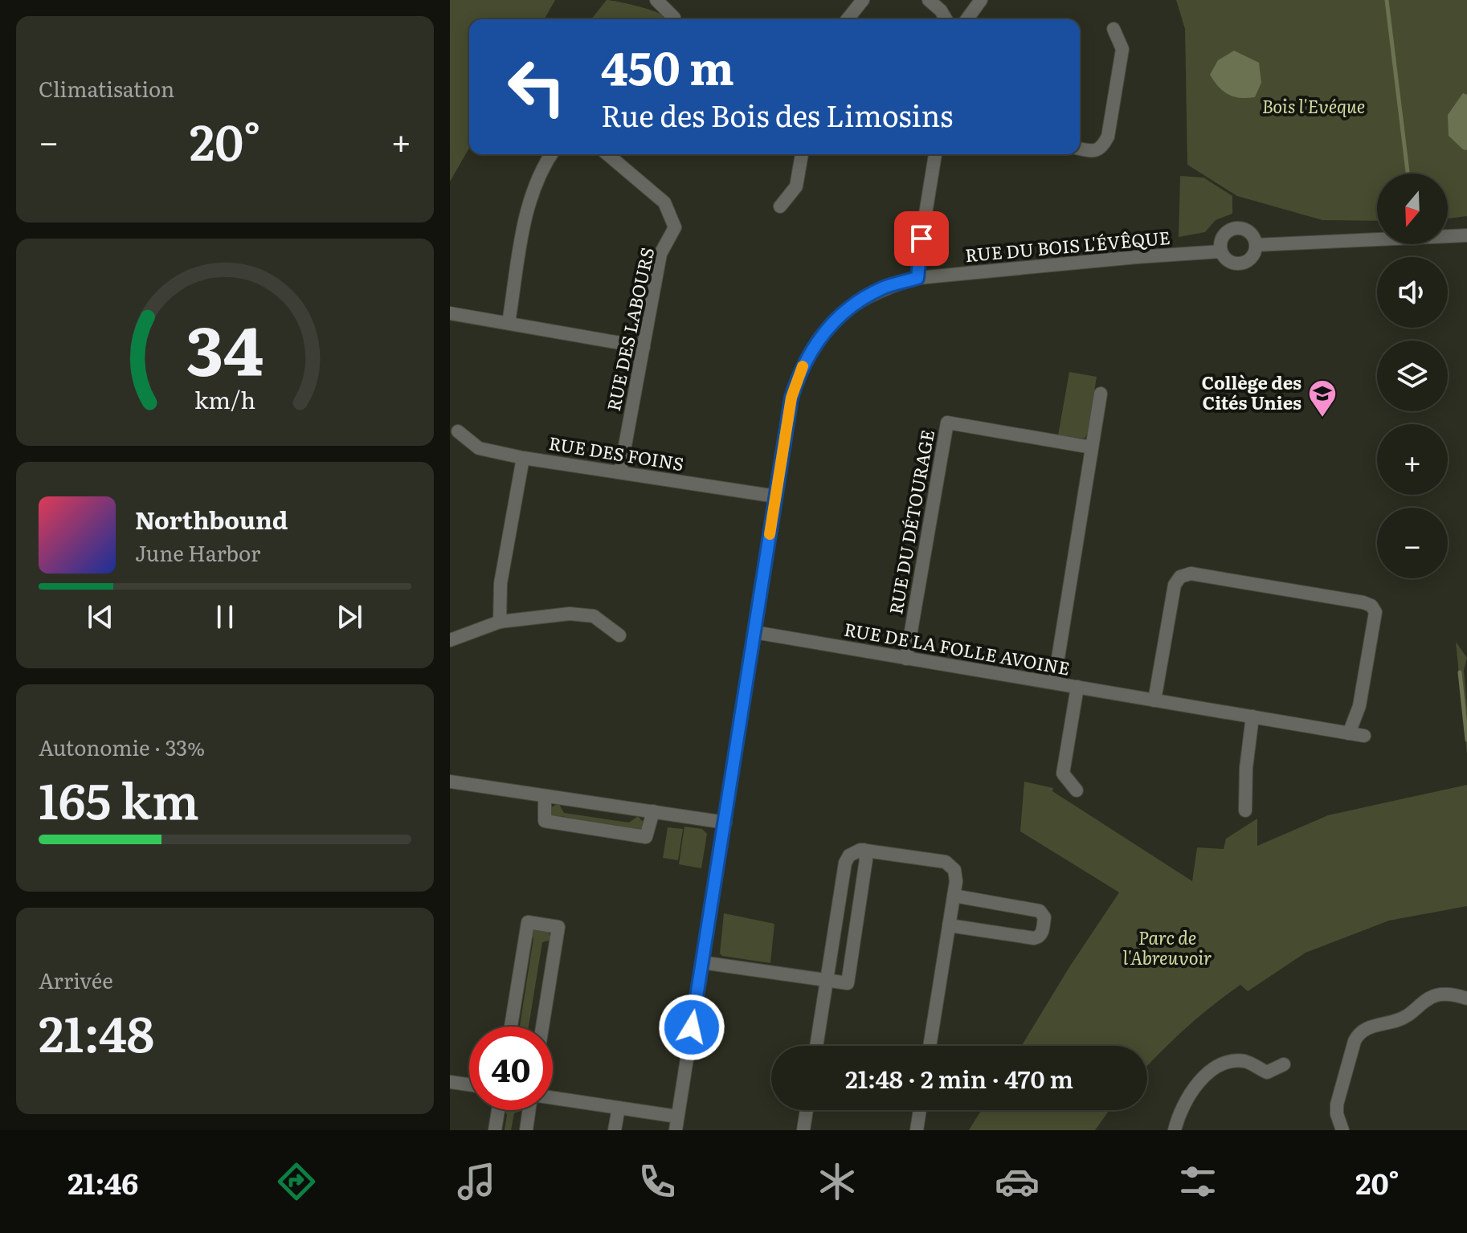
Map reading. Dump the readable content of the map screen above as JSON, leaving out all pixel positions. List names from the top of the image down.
{
  "streets": {
    "street": [
      "RUE DU BOIS L'ÉVÊQUE",
      "RUE DES LABOURS",
      "RUE DES FOINS",
      "RUE DU DÉTOURAGE",
      "RUE DE LA FOLLE AVOINE"
    ]
  },
  "crossings": [
    ["RUE DU BOIS L'ÉVÊQUE", "RUE DES FOINS"],
    ["RUE DU BOIS L'ÉVÊQUE", "RUE DE LA FOLLE AVOINE"],
    ["RUE DES LABOURS", "RUE DES FOINS"],
    ["RUE DU DÉTOURAGE", "RUE DE LA FOLLE AVOINE"]
  ],
  "parks": ["Bois l'Evéque", "Parc de l'Abreuvoir"],
  "places": {
    "school or university": ["Collège des Cités Unies"]
  },
  "north": "bottom",
  "page": {
    "tile": [
      "Climatisation",
      ["Autonomie · 33%", "165 km"],
      ["Arrivée", "21:48"]
    ],
    "turn": ["450 m", "Rue des Bois des Limosins"],
    "heat": ["−", "20°", "+"],
    "map_buttons": ["+", "−"],
    "song": ["Northbound", "June Harbor"],
    "limit": "40",
    "trip": "21:48 · 2 min · 470 m",
    "tabs": ["21:46", "20°"],
    "gauge": ["34", "km/h"]
  }
}
